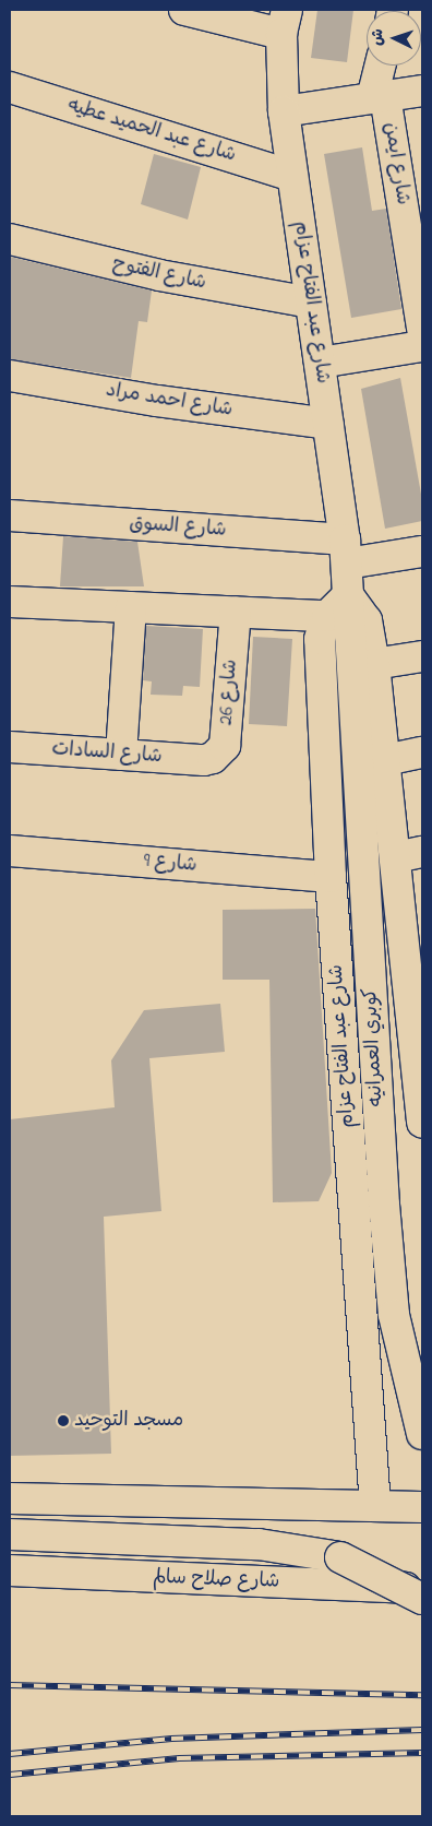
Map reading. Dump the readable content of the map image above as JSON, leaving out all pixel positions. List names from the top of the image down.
{
  "streets": {
    "main road": [
      "شارع عبد الحميد عطيه",
      "شارع ايمن",
      "شارع الفتوح",
      "شارع عبد الفتاح عزام",
      "شارع احمد مراد",
      "شارع السوق",
      "شارع 26",
      "شارع السادات",
      "شارع 9",
      "كوبري العمرانيه",
      "شارع صلاح سالم"
    ]
  },
  "crossings": [
    ["شارع عبد الحميد عطيه", "شارع عبد الفتاح عزام"],
    ["شارع الفتوح", "شارع عبد الفتاح عزام"],
    ["شارع عبد الفتاح عزام", "شارع احمد مراد"],
    ["شارع عبد الفتاح عزام", "شارع السوق"],
    ["شارع عبد الفتاح عزام", "شارع 9"],
    ["شارع عبد الفتاح عزام", "كوبري العمرانيه"],
    ["شارع 26", "شارع السادات"]
  ],
  "places": ["مسجد التوحيد"],
  "north": "left"
}
